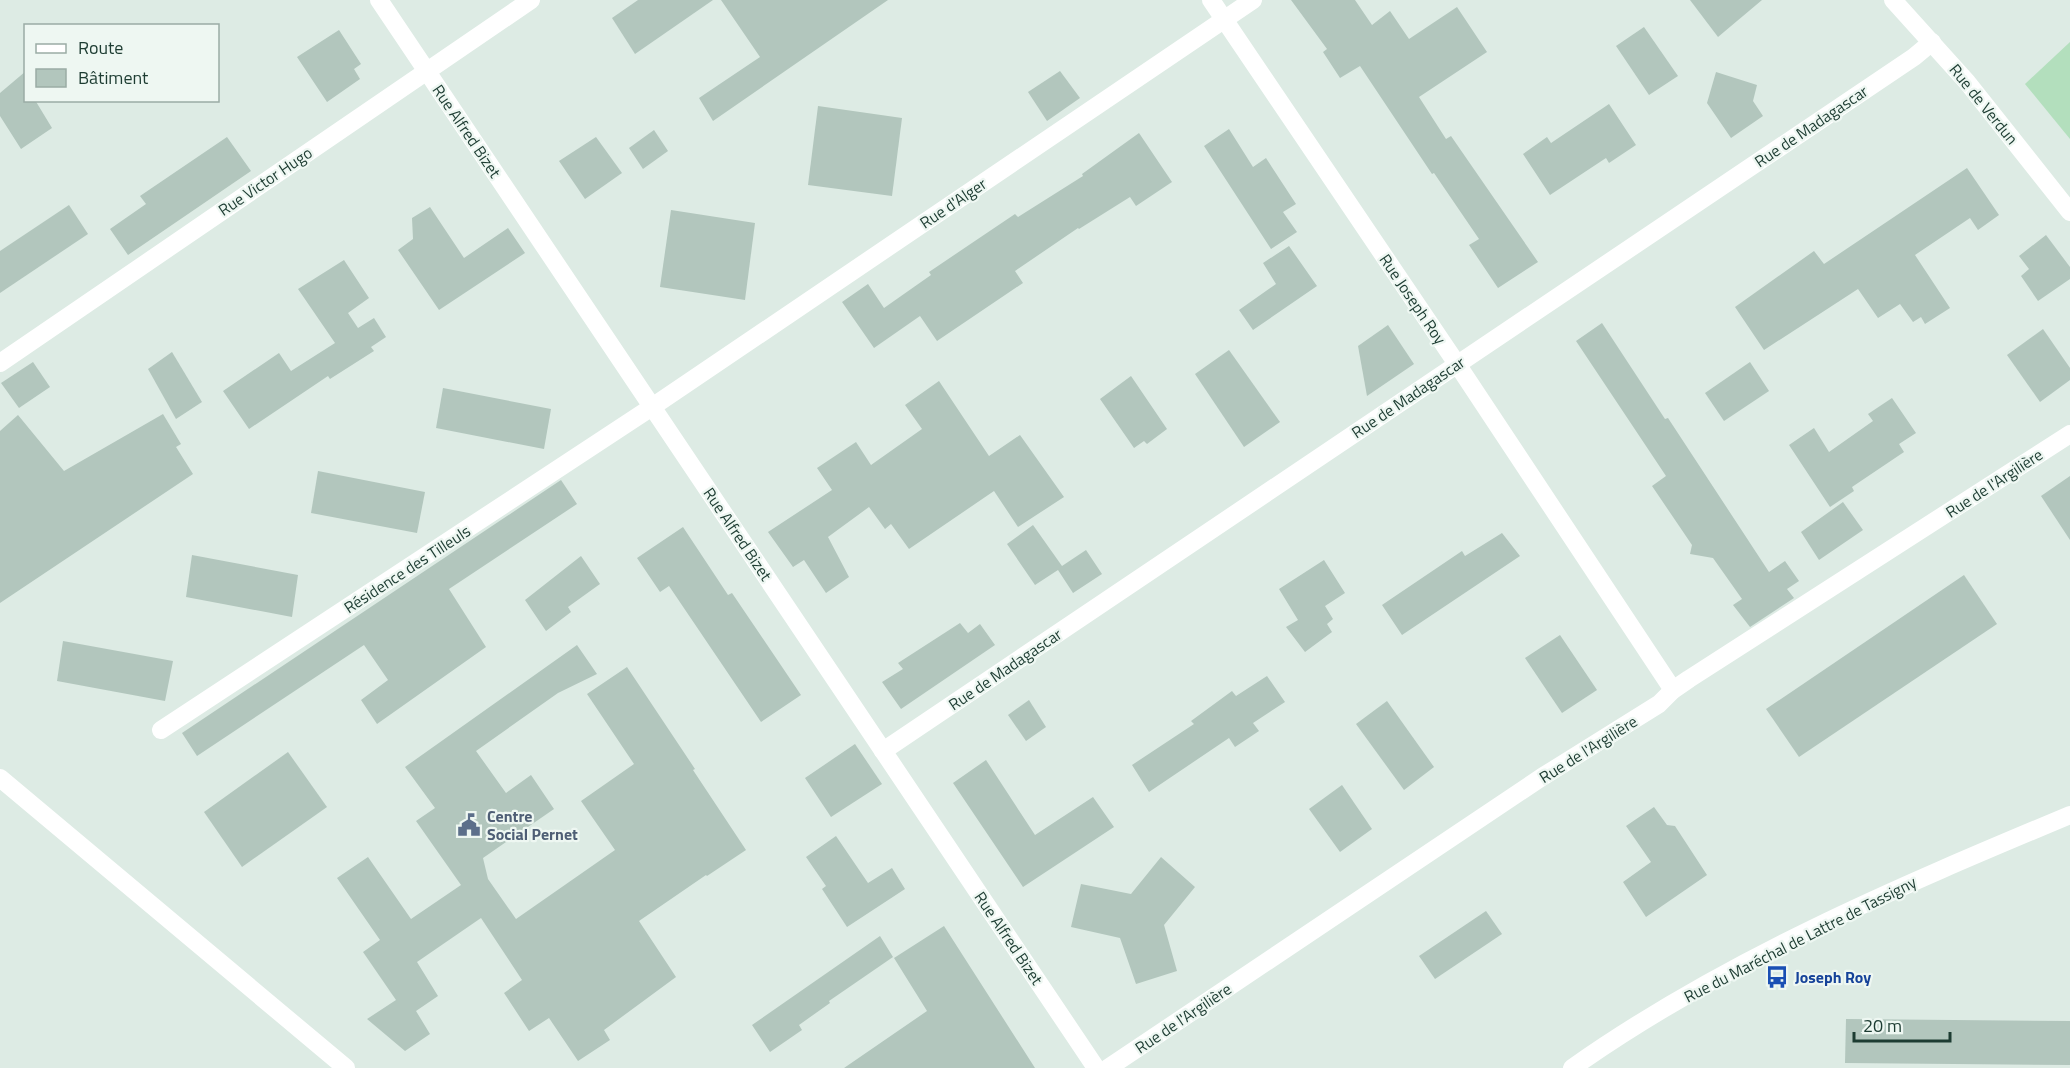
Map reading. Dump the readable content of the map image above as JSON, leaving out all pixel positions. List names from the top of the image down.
{
  "streets": {
    "street": [
      "Rue de Verdun",
      "Rue de Madagascar",
      "Rue Alfred Bizet",
      "Rue Victor Hugo",
      "Rue d'Alger",
      "Rue Joseph Roy",
      "Rue de l'Argilière",
      "Résidence des Tilleuls",
      "Rue du Maréchal de Lattre de Tassigny"
    ]
  },
  "crossings": [
    ["Rue de Verdun", "Rue de Madagascar"],
    ["Rue de Madagascar", "Rue Alfred Bizet"],
    ["Rue de Madagascar", "Rue Joseph Roy"],
    ["Rue Alfred Bizet", "Rue Victor Hugo"],
    ["Rue Alfred Bizet", "Rue d'Alger"],
    ["Rue Alfred Bizet", "Résidence des Tilleuls"],
    ["Rue d'Alger", "Rue Joseph Roy"],
    ["Rue d'Alger", "Résidence des Tilleuls"],
    ["Rue Joseph Roy", "Rue de l'Argilière"]
  ],
  "places": {
    "public building": ["Centre Social Pernet"],
    "bus stop": ["Joseph Roy"]
  },
  "legend": ["Route", "Bâtiment"],
  "scale_bar": "20 m"
}
